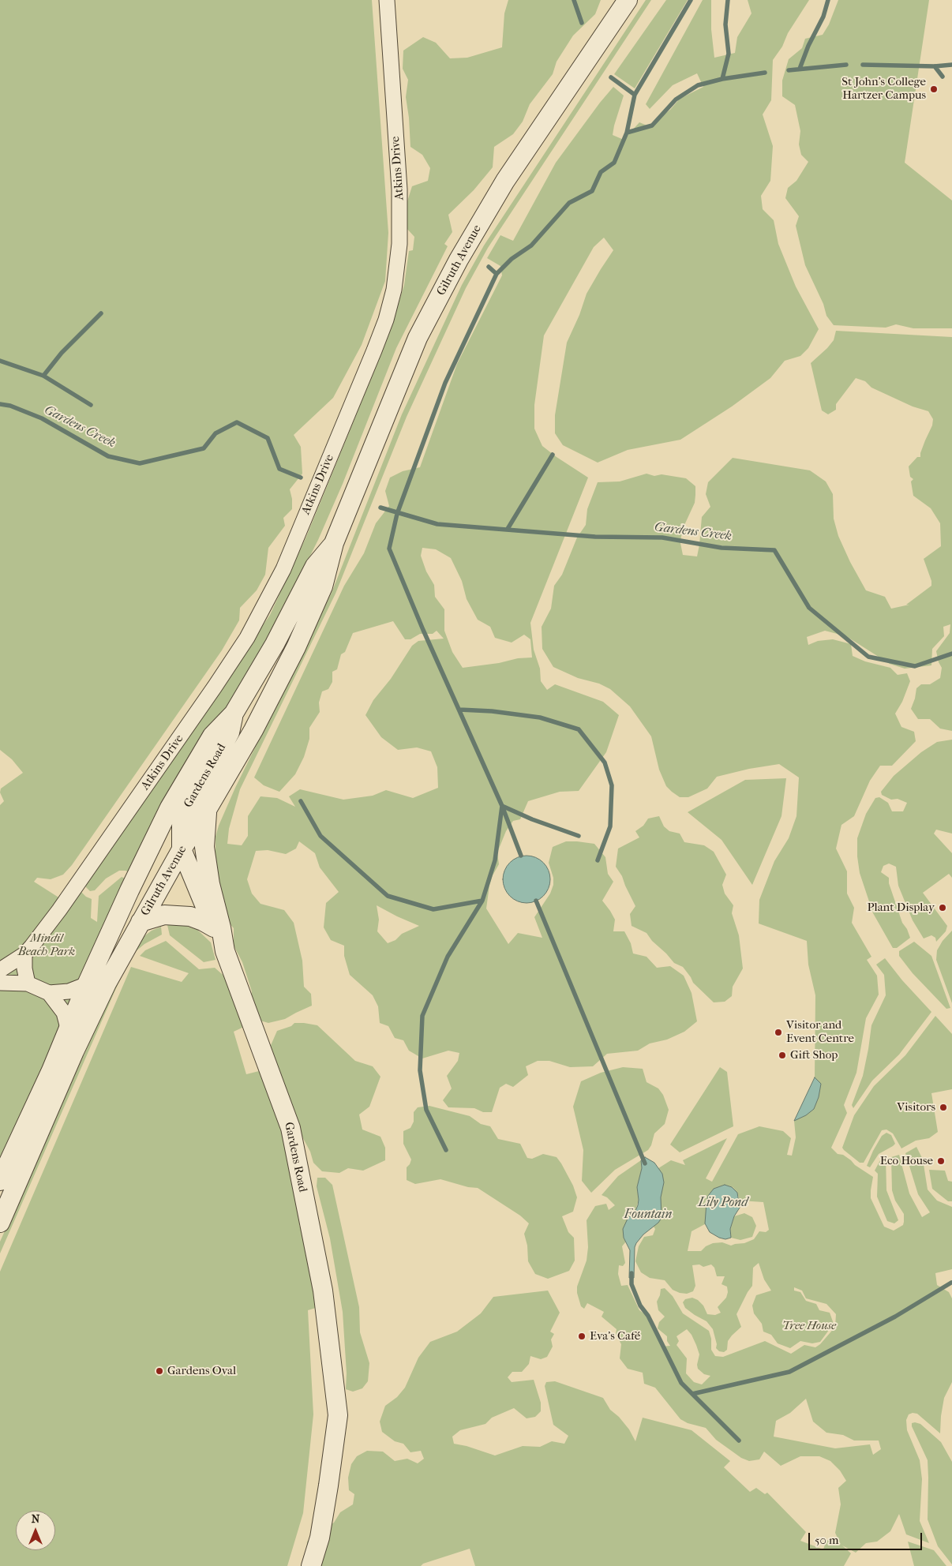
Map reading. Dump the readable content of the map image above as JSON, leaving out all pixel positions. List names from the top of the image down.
{
  "streets": {
    "street": ["Atkins Drive", "Gilruth Avenue", "Gardens Road"]
  },
  "crossings": [
    ["Gilruth Avenue", "Gardens Road"]
  ],
  "water": ["Gardens Creek", "Lily Pond", "Fountain"],
  "parks": ["Mindil Beach Park", "Tree House"],
  "places": [
    "St John's College Hartzer Campus",
    "Plant Display",
    "Visitor and Event Centre",
    "Gift Shop",
    "Visitors",
    "Eco House",
    "Eva’s Café",
    "Gardens Oval"
  ],
  "scale_bar": "50 m",
  "north": "top"
}
